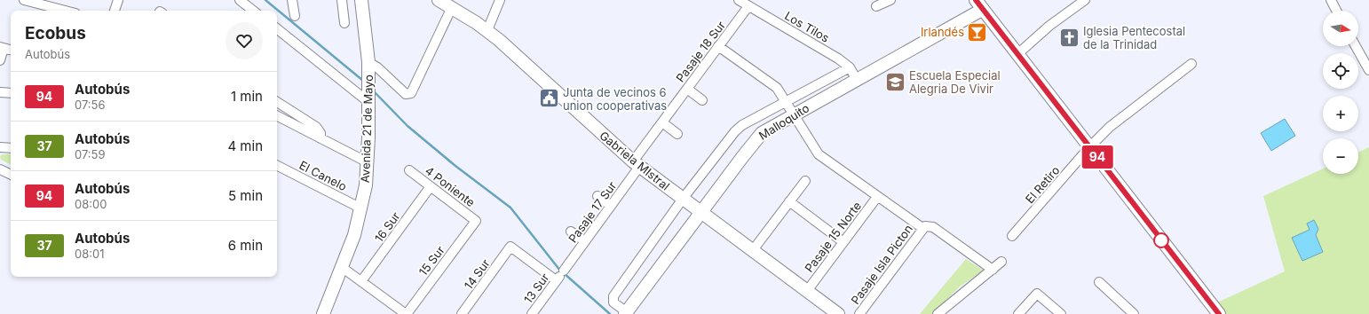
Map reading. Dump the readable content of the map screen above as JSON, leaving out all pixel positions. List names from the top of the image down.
{
  "streets": {
    "street": [
      "Los Tilos",
      "Pasaje 18 Sur",
      "Malloquito",
      "Avenida 21 de Mayo",
      "Gabriela MIstral",
      "El Canelo",
      "El Retiro",
      "4 Poniente",
      "Pasaje 17 Sur",
      "16 Sur",
      "Pasaje 15 Norte",
      "15 Sur",
      "Pasaje Isla Picton",
      "14 Sur",
      "13 Sur"
    ]
  },
  "crossings": [
    ["Los Tilos", "Pasaje 18 Sur"],
    ["Los Tilos", "Malloquito"],
    ["Pasaje 18 Sur", "Gabriela MIstral"],
    ["Pasaje 18 Sur", "Pasaje 17 Sur"],
    ["Malloquito", "Gabriela MIstral"],
    ["Avenida 21 de Mayo", "El Canelo"],
    ["Gabriela MIstral", "Pasaje 17 Sur"],
    ["Gabriela MIstral", "Pasaje 15 Norte"],
    ["4 Poniente", "16 Sur"],
    ["4 Poniente", "15 Sur"],
    ["Pasaje 17 Sur", "14 Sur"],
    ["Pasaje 17 Sur", "13 Sur"],
    ["14 Sur", "13 Sur"]
  ],
  "places": {
    "bar": ["Irlandés"],
    "church": ["Iglesia Pentecostal de la Trinidad"],
    "school or university": ["Escuela Especial Alegria De Vivir"],
    "public building": ["Junta de vecinos 6 union cooperativas"]
  },
  "lines": ["bus line 94"],
  "north": "right",
  "page": {
    "on_map": "94",
    "map_buttons": ["+", "−"],
    "heading": ["Ecobus", "Autobús"],
    "list": [
      {
        "mark": "94",
        "name": "Autobús",
        "note": "07:56",
        "value": "1 min"
      },
      {
        "mark": "37",
        "name": "Autobús",
        "note": "07:59",
        "value": "4 min"
      },
      {
        "mark": "94",
        "name": "Autobús",
        "note": "08:00",
        "value": "5 min"
      },
      {
        "mark": "37",
        "name": "Autobús",
        "note": "08:01",
        "value": "6 min"
      }
    ]
  }
}
